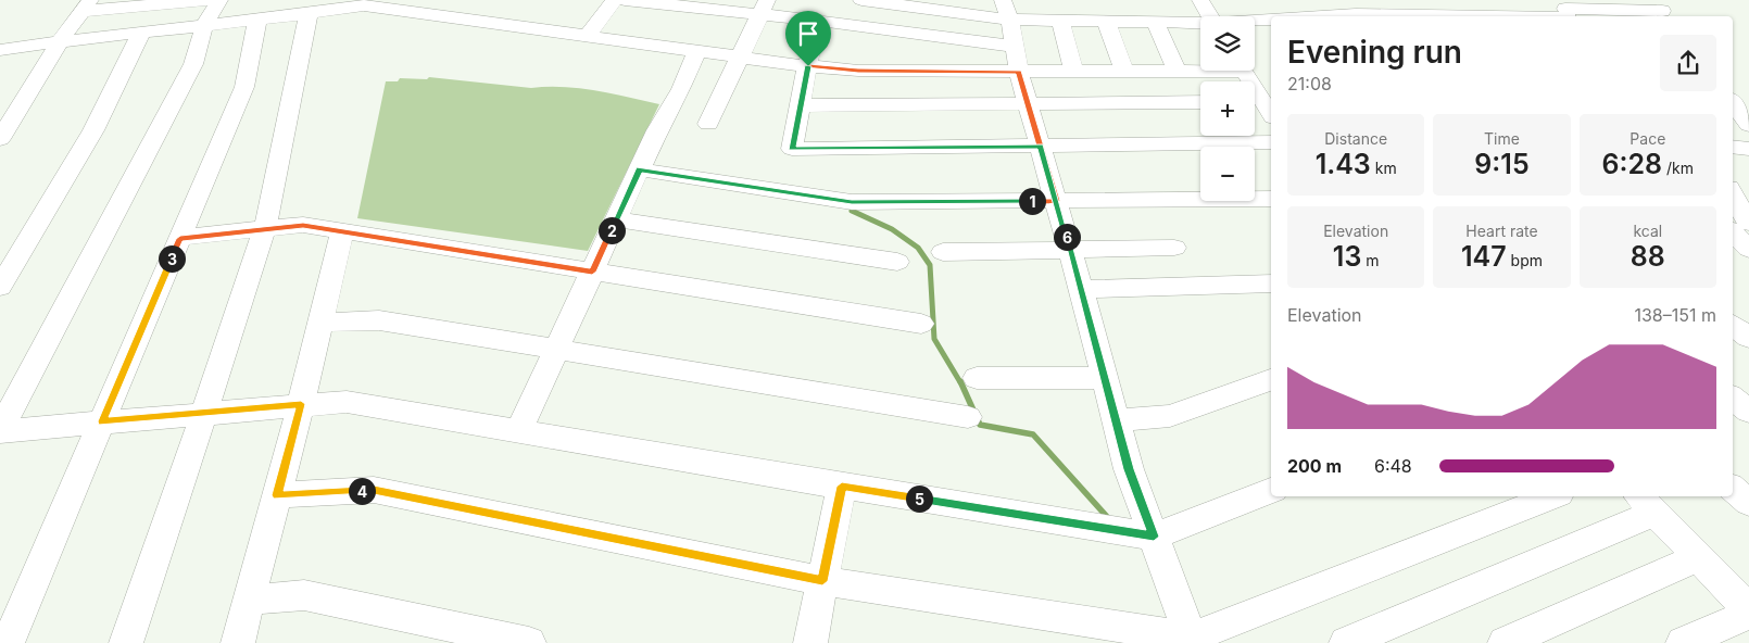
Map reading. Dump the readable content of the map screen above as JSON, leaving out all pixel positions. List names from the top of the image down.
{
  "page": {
    "map_buttons": ["+", "−"],
    "heading": ["Evening run", "21:08"],
    "stats": [
      ["Distance", "1.43 km"],
      ["Time", "9:15"],
      ["Pace", "6:28 /km"],
      ["Elevation", "13 m"],
      ["Heart rate", "147 bpm"],
      ["kcal", "88"]
    ],
    "pins": [
      "1",
      "2",
      "6",
      "3",
      "4",
      "5"
    ],
    "chart": ["Elevation", "138–151 m"],
    "list": [
      {
        "name": "200 m",
        "note": "6:48"
      }
    ]
  }
}
